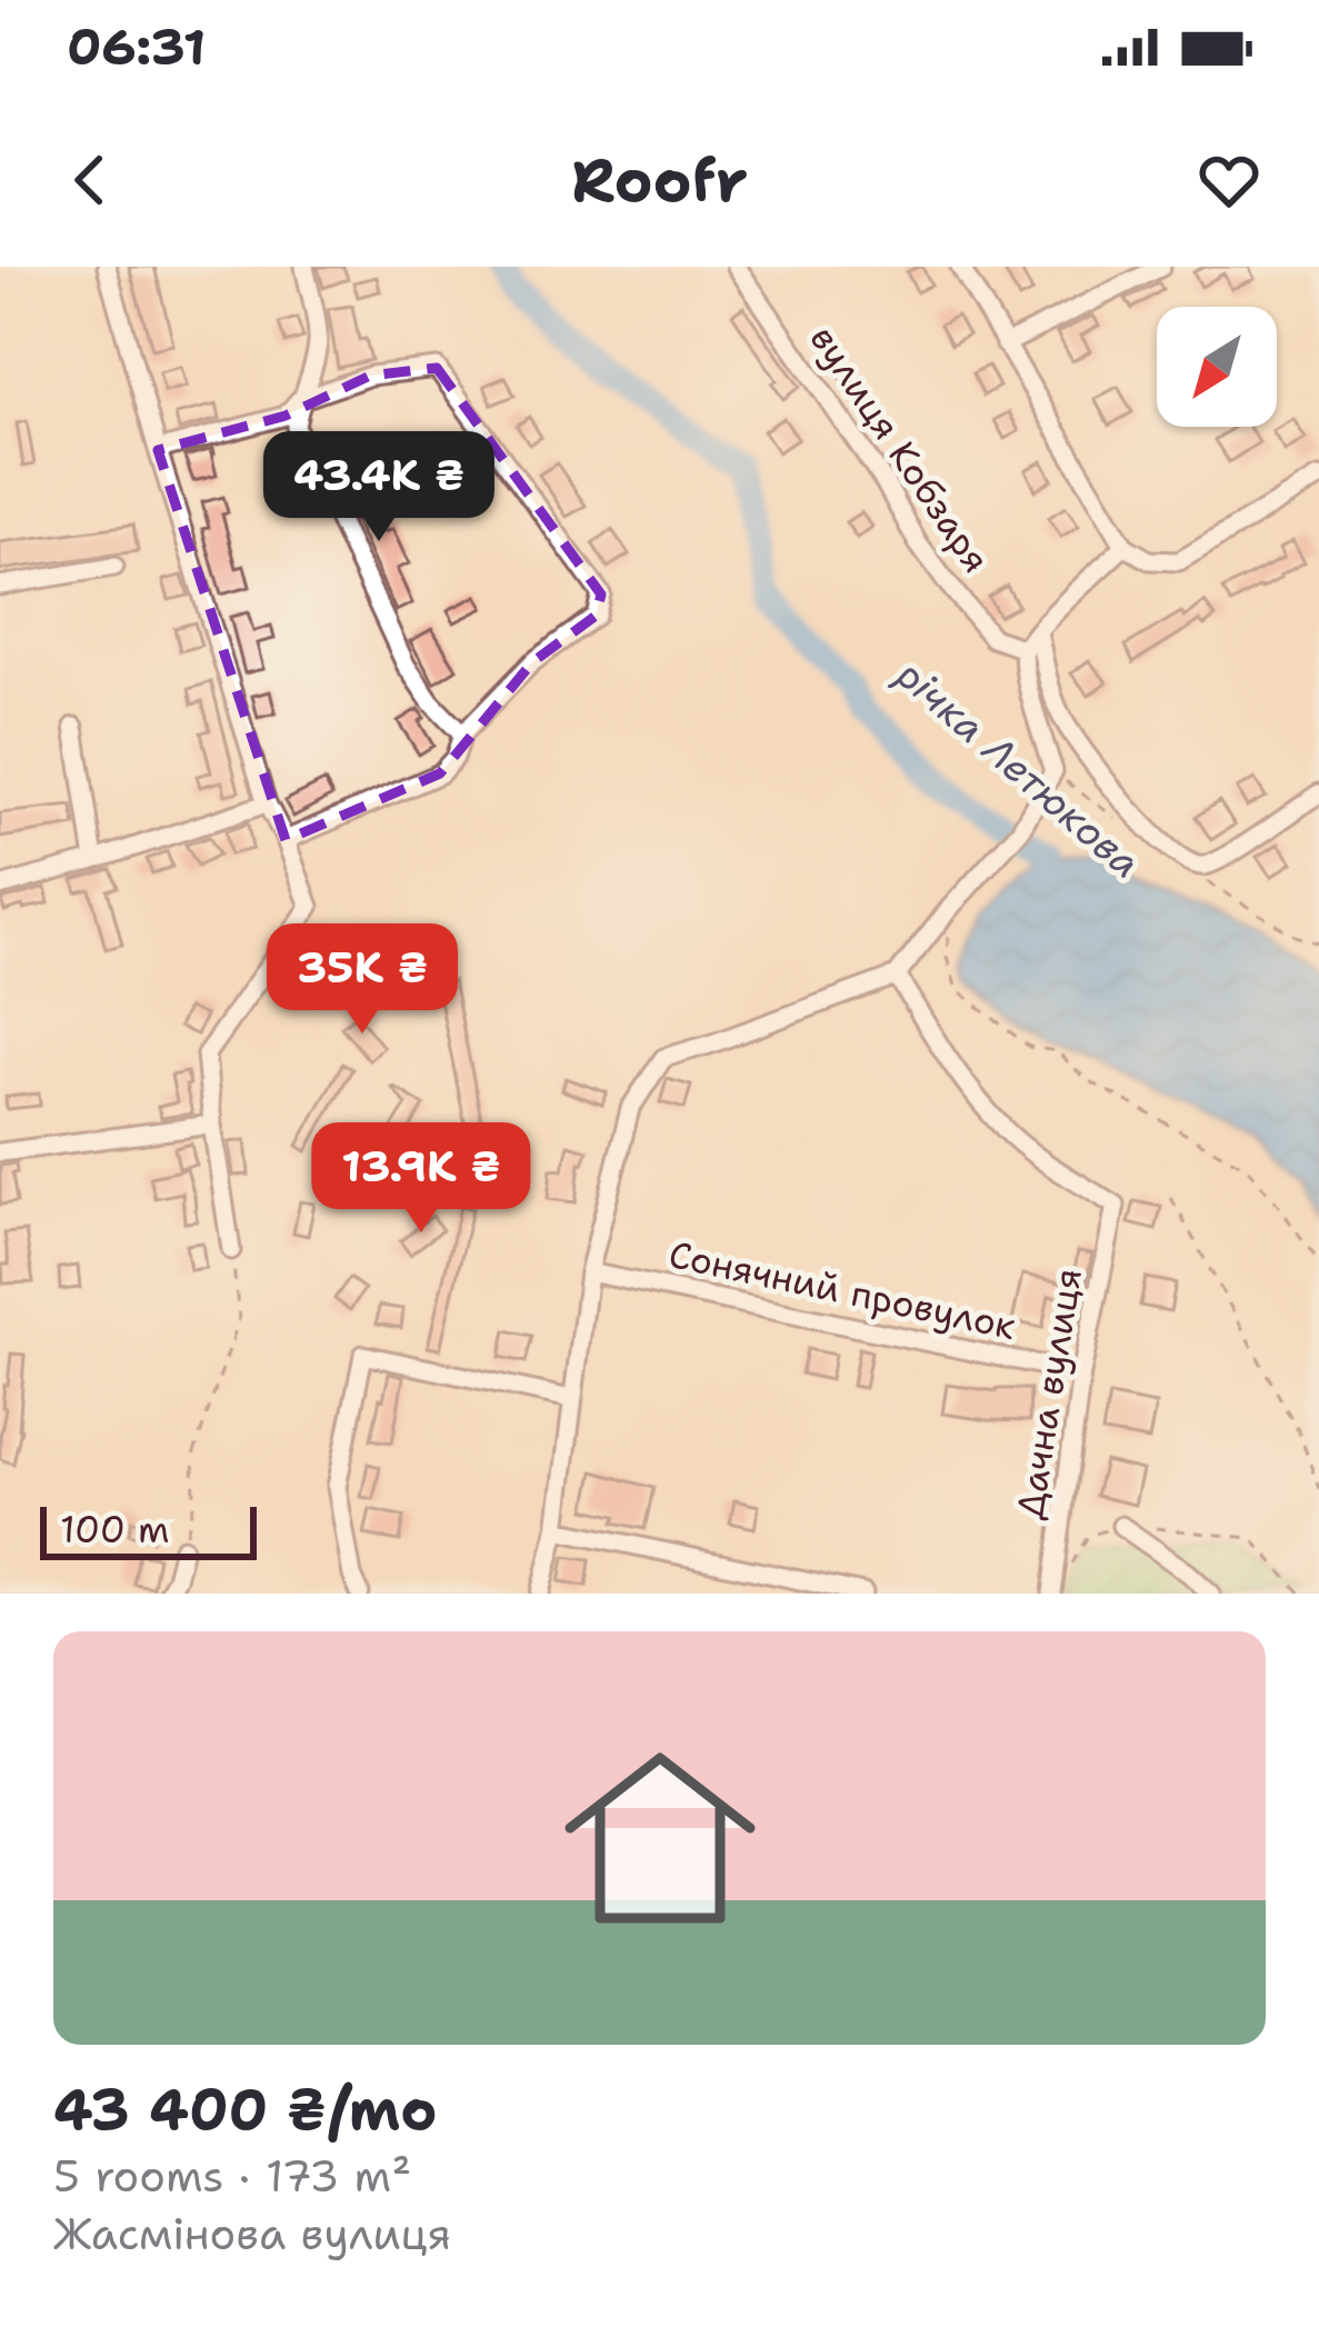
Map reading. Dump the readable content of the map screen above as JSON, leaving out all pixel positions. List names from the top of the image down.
{
  "streets": {
    "street": ["вулиця Кобзаря", "Сонячний провулок", "Дачна вулиця"]
  },
  "crossings": [
    ["Сонячний провулок", "Дачна вулиця"]
  ],
  "water": ["річка Летюкова"],
  "scale_bar": "100 m",
  "north": "bottom left",
  "page": {
    "status": "06:31",
    "header": "Roofr",
    "price": ["43.4K ₴", "35K ₴", "13.9K ₴"],
    "scale": "100 m",
    "list": [
      {
        "name": "43 400 ₴/mo",
        "note": "5 rooms · 173 m² · Жасмінова вулиця"
      }
    ]
  }
}
